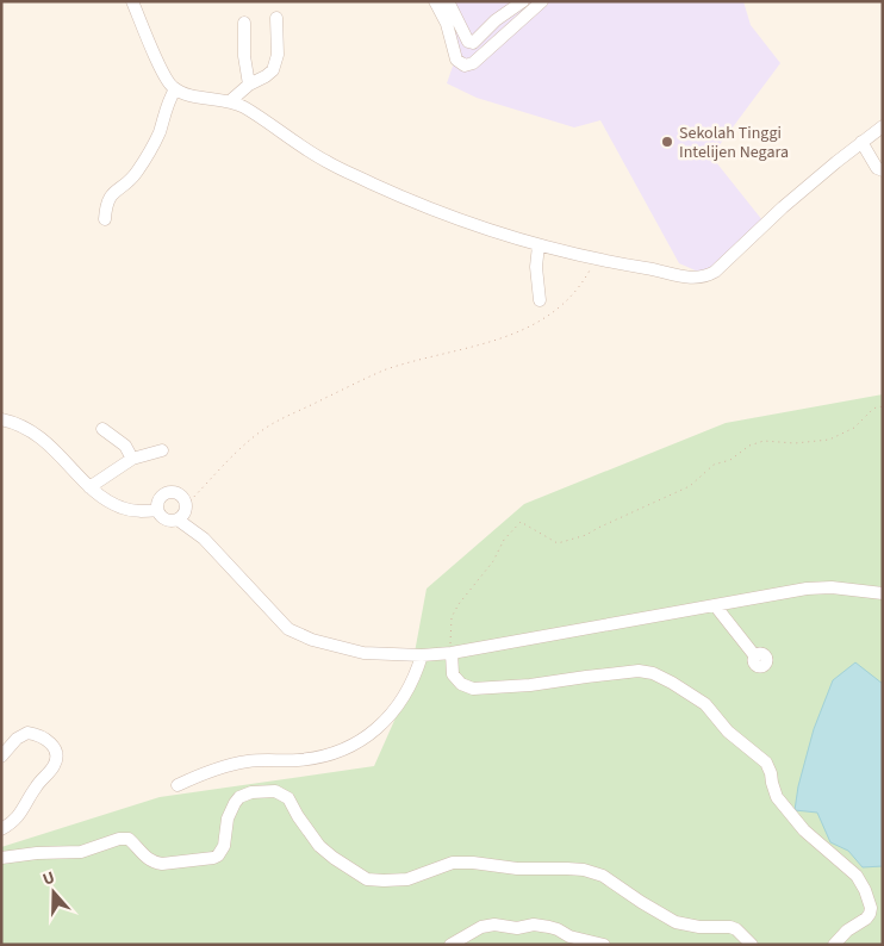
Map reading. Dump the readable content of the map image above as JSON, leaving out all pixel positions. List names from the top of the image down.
{
  "places": ["Sekolah Tinggi Intelijen Negara"],
  "north": "top"
}
